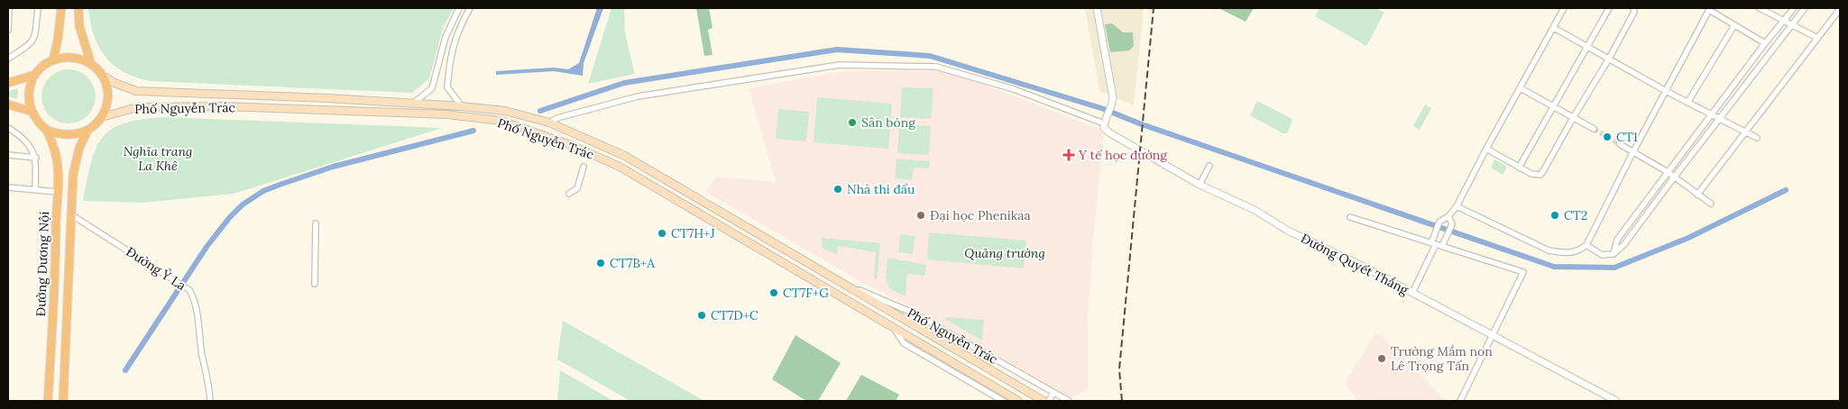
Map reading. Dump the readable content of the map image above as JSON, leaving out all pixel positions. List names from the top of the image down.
{
  "streets": {
    "main road": ["Phố Nguyễn Trác", "Đường Dương Nội"],
    "street": ["Đường Quyết Thắng", "Đường Ỷ La"]
  },
  "crossings": [
    ["Phố Nguyễn Trác", "Đường Dương Nội"],
    ["Đường Dương Nội", "Đường Ỷ La"]
  ],
  "parks": ["Nghĩa trang La Khê", "Quảng trường"],
  "places": {
    "other": [
      "Sân bóng",
      "CT1",
      "Nhà thi đấu",
      "Đại học Phenikaa",
      "CT2",
      "CT7H+J",
      "CT7B+A",
      "CT7F+G",
      "CT7D+C",
      "Trường Mầm non Lê Trọng Tấn"
    ],
    "health": ["Y tế học đường"]
  }
}
